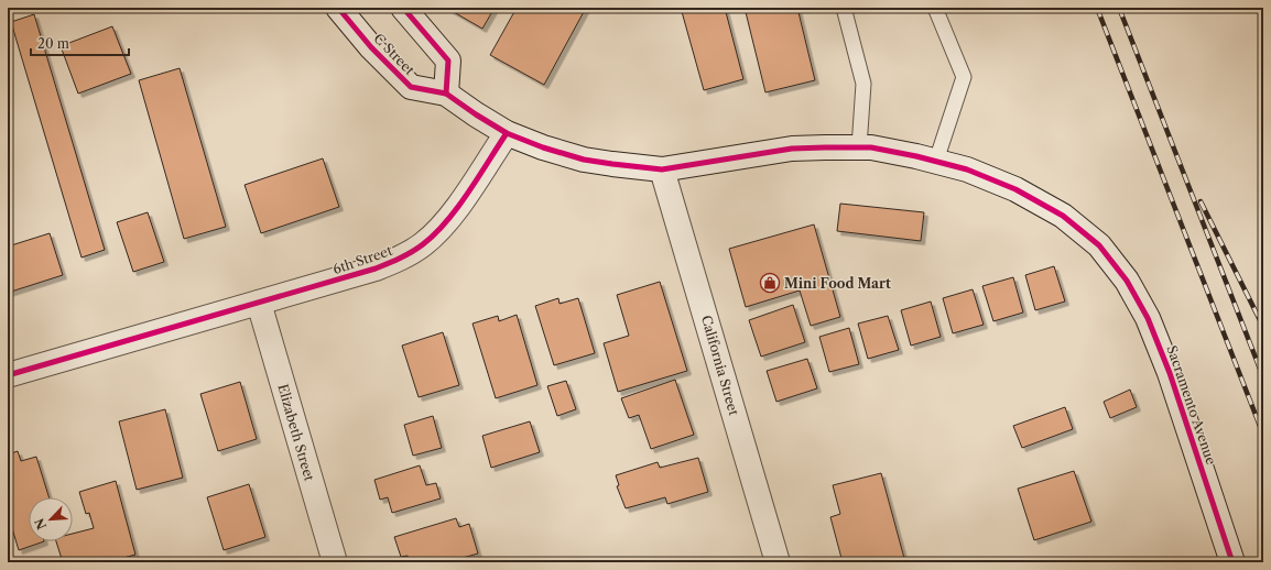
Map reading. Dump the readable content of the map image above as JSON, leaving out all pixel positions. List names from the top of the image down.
{
  "streets": {
    "main road": [
      "C Street",
      "6th Street",
      "California Street",
      "Sacramento Avenue",
      "Elizabeth Street"
    ]
  },
  "crossings": [
    ["C Street", "6th Street"],
    ["6th Street", "Elizabeth Street"],
    ["California Street", "Sacramento Avenue"]
  ],
  "places": {
    "shop": ["Mini Food Mart"]
  },
  "scale_bar": "20 m",
  "north": "bottom left"
}
